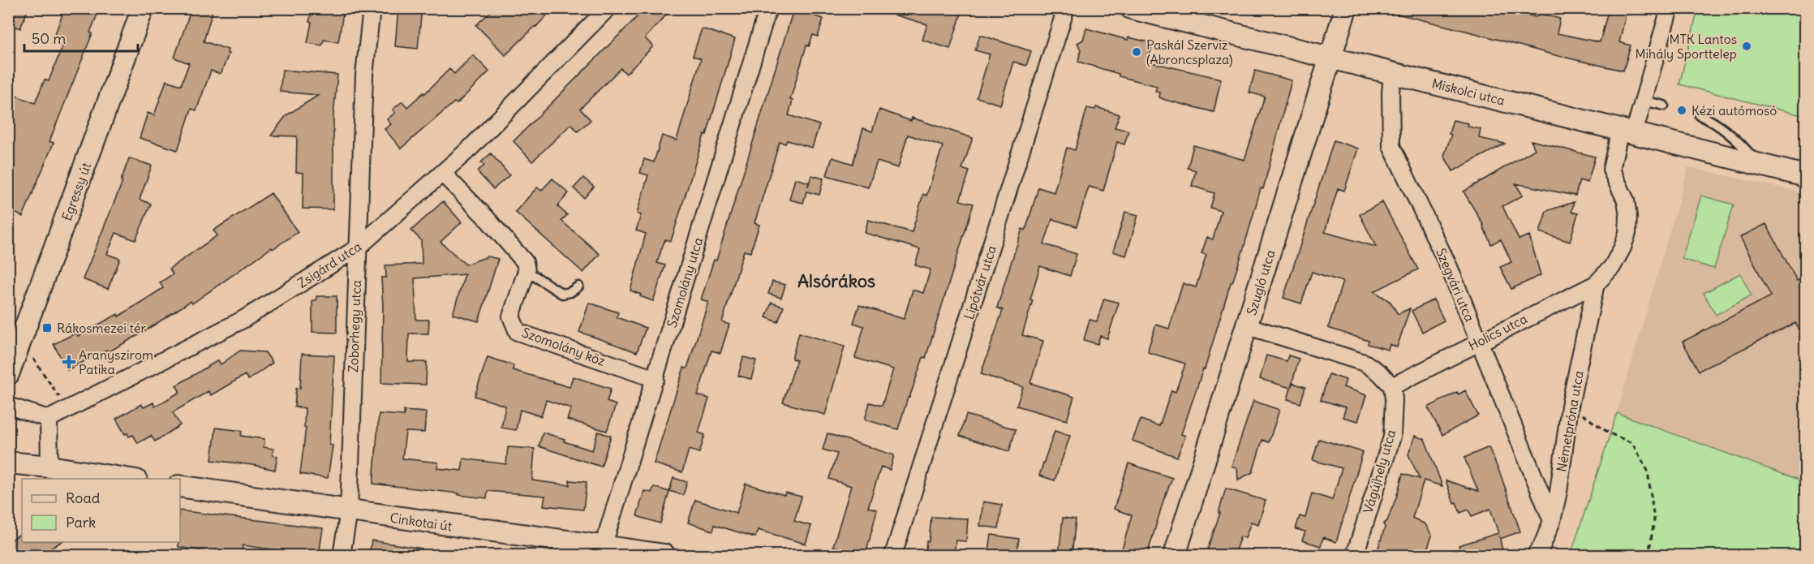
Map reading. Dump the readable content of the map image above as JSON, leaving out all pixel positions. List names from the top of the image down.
{
  "streets": {
    "street": [
      "Miskolci utca",
      "Egressy út",
      "Zsigárd utca",
      "Szomolány utca",
      "Lipótvár utca",
      "Szugló utca",
      "Szegvári utca",
      "Zoborhegy utca",
      "Holics utca",
      "Szomolány köz",
      "Németpróna utca",
      "Vágújhely utca",
      "Cinkotai út"
    ]
  },
  "crossings": [
    ["Miskolci utca", "Szugló utca"],
    ["Miskolci utca", "Szegvári utca"],
    ["Miskolci utca", "Holics utca"],
    ["Zsigárd utca", "Zoborhegy utca"],
    ["Szomolány utca", "Szomolány köz"],
    ["Szomolány utca", "Cinkotai út"],
    ["Szegvári utca", "Holics utca"],
    ["Szegvári utca", "Németpróna utca"],
    ["Zoborhegy utca", "Cinkotai út"],
    ["Holics utca", "Németpróna utca"],
    ["Holics utca", "Vágújhely utca"]
  ],
  "districts": ["Alsórákos"],
  "places": {
    "other": ["MTK Lantos Mihály Sporttelep", "Paskál Szerviz (Abroncsplaza)", "Kézi autómosó"],
    "transit": ["Rákosmezei tér"],
    "health": ["Aranyszirom Patika"]
  },
  "legend": ["Road", "Park"],
  "scale_bar": "50 m"
}
